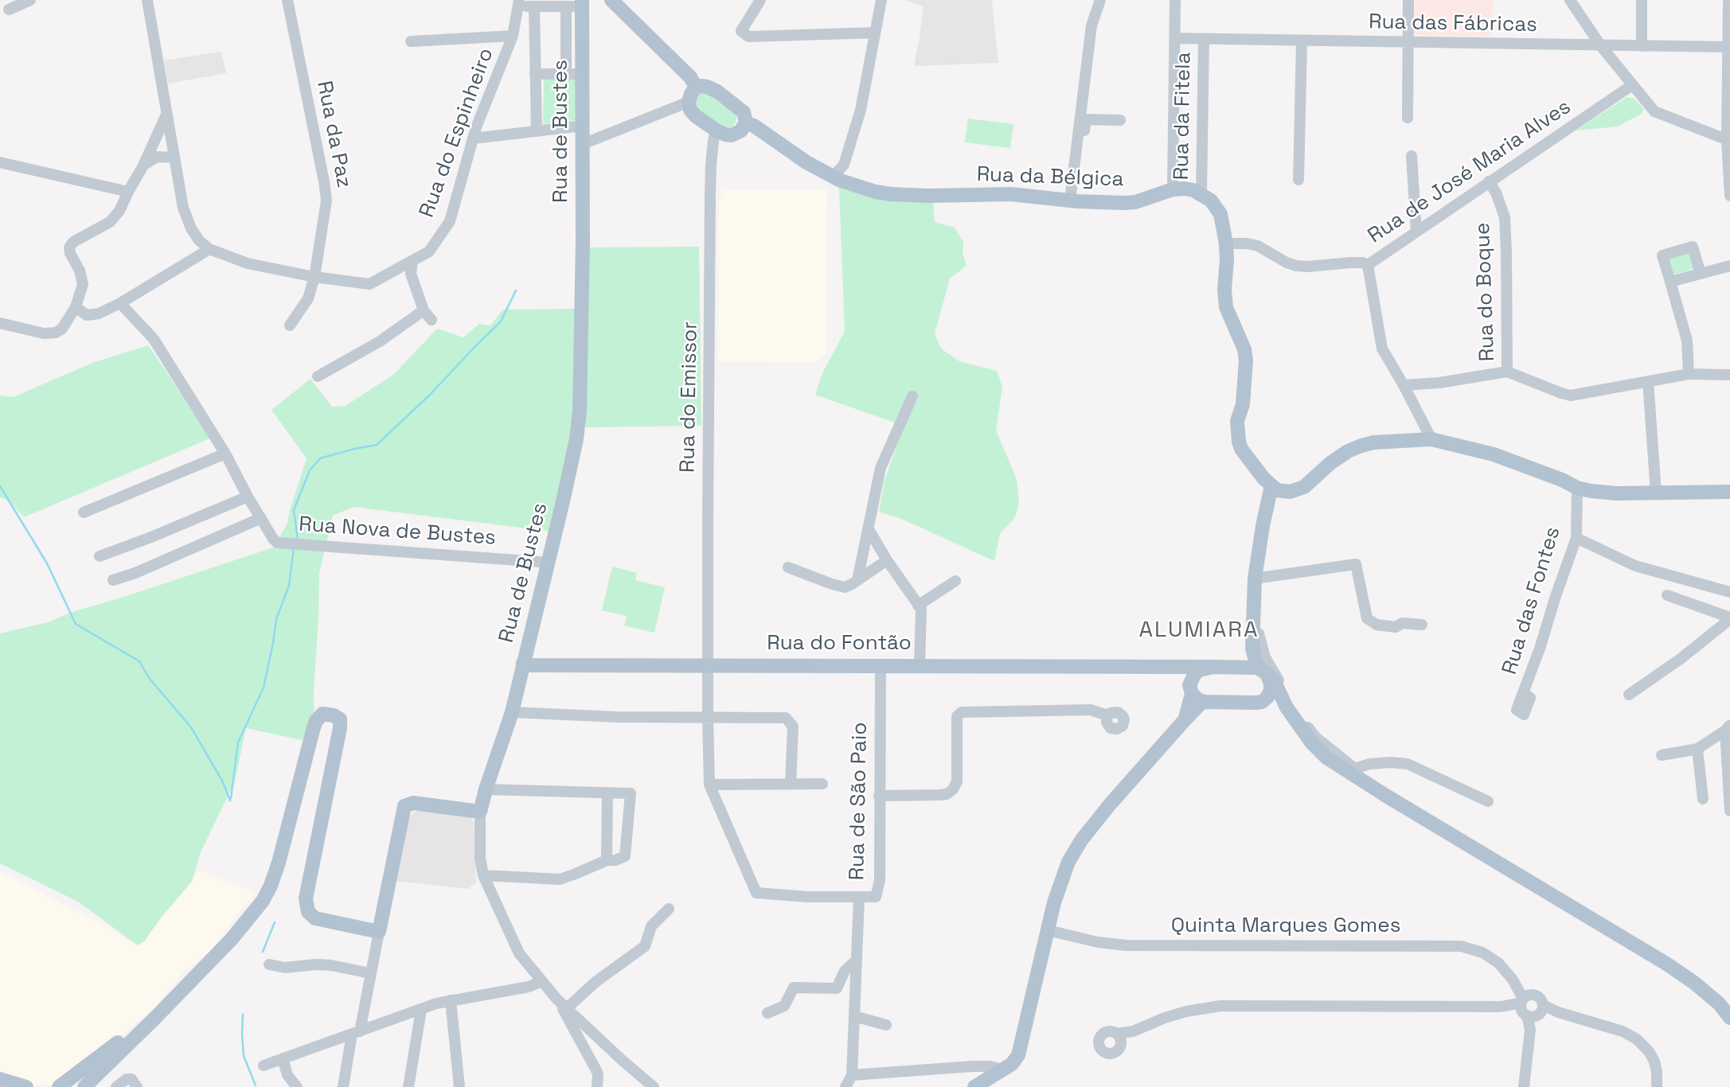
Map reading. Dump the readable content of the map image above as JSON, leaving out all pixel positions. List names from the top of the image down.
{
  "streets": {
    "main road": ["Rua de Bustes", "Rua da Bélgica", "Rua do Fontão"],
    "street": [
      "Rua das Fábricas",
      "Rua da Fitela",
      "Rua do Espinheiro",
      "Rua da Paz",
      "Rua de José Maria Alves",
      "Rua do Boque",
      "Rua do Emissor",
      "Rua Nova de Bustes",
      "Rua das Fontes",
      "Rua de São Paio",
      "Quinta Marques Gomes"
    ]
  },
  "crossings": [
    ["Rua das Fábricas", "Rua da Fitela"],
    ["Rua da Fitela", "Rua da Bélgica"],
    ["Rua de Bustes", "Rua Nova de Bustes"],
    ["Rua de Bustes", "Rua do Fontão"],
    ["Rua do Espinheiro", "Rua da Paz"],
    ["Rua de José Maria Alves", "Rua do Boque"],
    ["Rua do Emissor", "Rua do Fontão"],
    ["Rua do Fontão", "Rua de São Paio"]
  ],
  "districts": ["ALUMIARA"]
}
